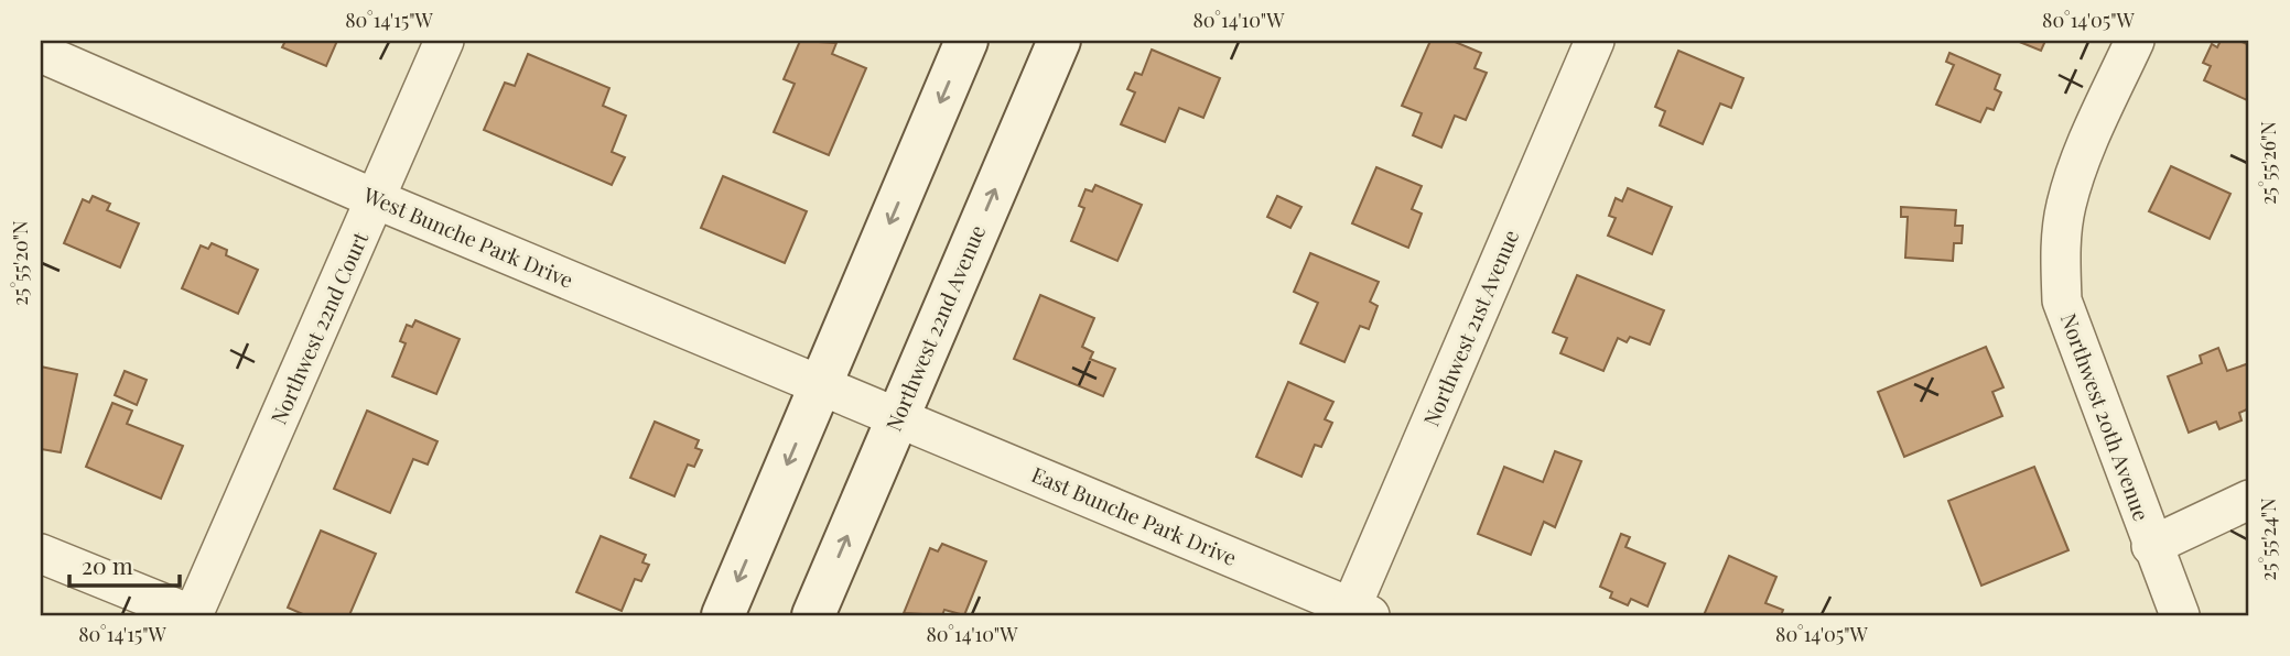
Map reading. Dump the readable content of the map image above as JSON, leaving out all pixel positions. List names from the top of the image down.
{
  "streets": {
    "main road": ["Northwest 22nd Avenue"],
    "street": [
      "West Bunche Park Drive",
      "Northwest 22nd Court",
      "Northwest 21st Avenue",
      "Northwest 20th Avenue",
      "East Bunche Park Drive"
    ]
  },
  "crossings": [
    ["West Bunche Park Drive", "Northwest 22nd Court"],
    ["West Bunche Park Drive", "Northwest 22nd Avenue"],
    ["West Bunche Park Drive", "East Bunche Park Drive"],
    ["Northwest 22nd Avenue", "East Bunche Park Drive"],
    ["Northwest 21st Avenue", "East Bunche Park Drive"]
  ],
  "scale_bar": "20 m",
  "coordinates": [
    "80°14'15\"W",
    "80°14'10\"W",
    "80°14'05\"W",
    "25°55'26\"N",
    "25°55'20\"N",
    "25°55'24\"N"
  ]
}
